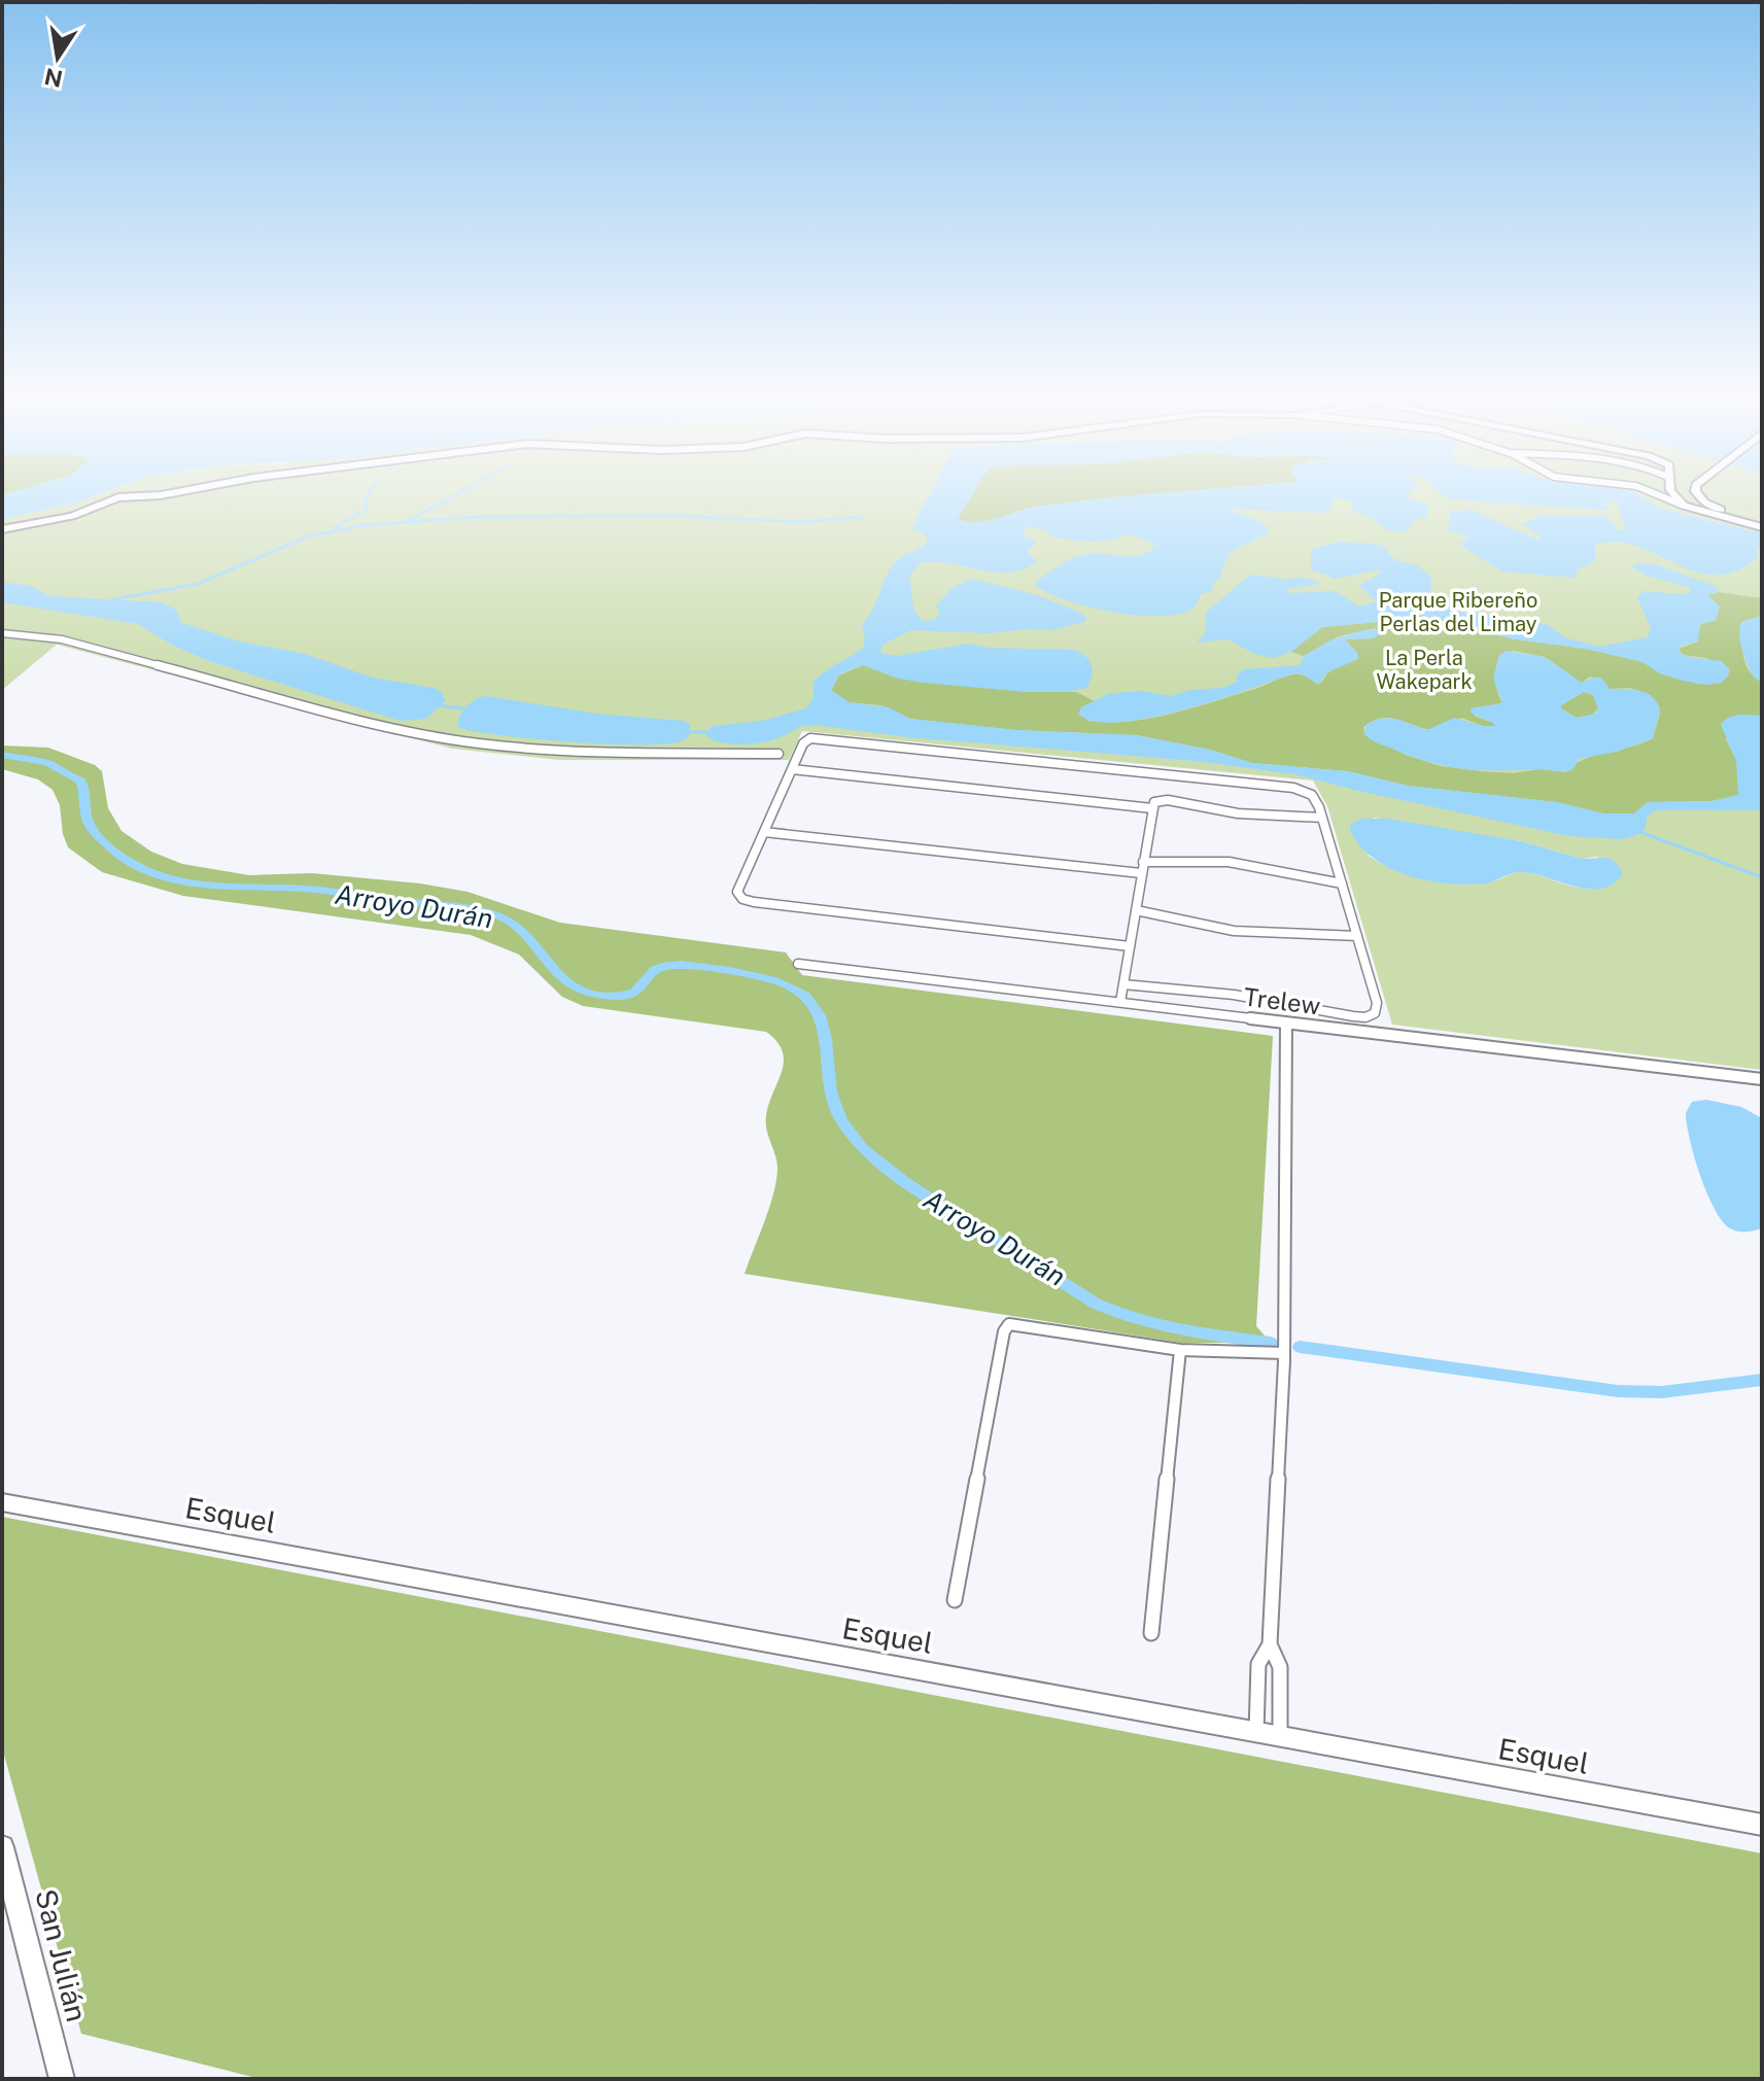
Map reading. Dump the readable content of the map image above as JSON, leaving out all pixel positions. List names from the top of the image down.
{
  "streets": {
    "street": ["Trelew", "Esquel", "San Julián"]
  },
  "water": ["Arroyo Durán"],
  "parks": ["Parque Ribereño Perlas del Limay", "La Perla Wakepark"],
  "north": "bottom"
}
